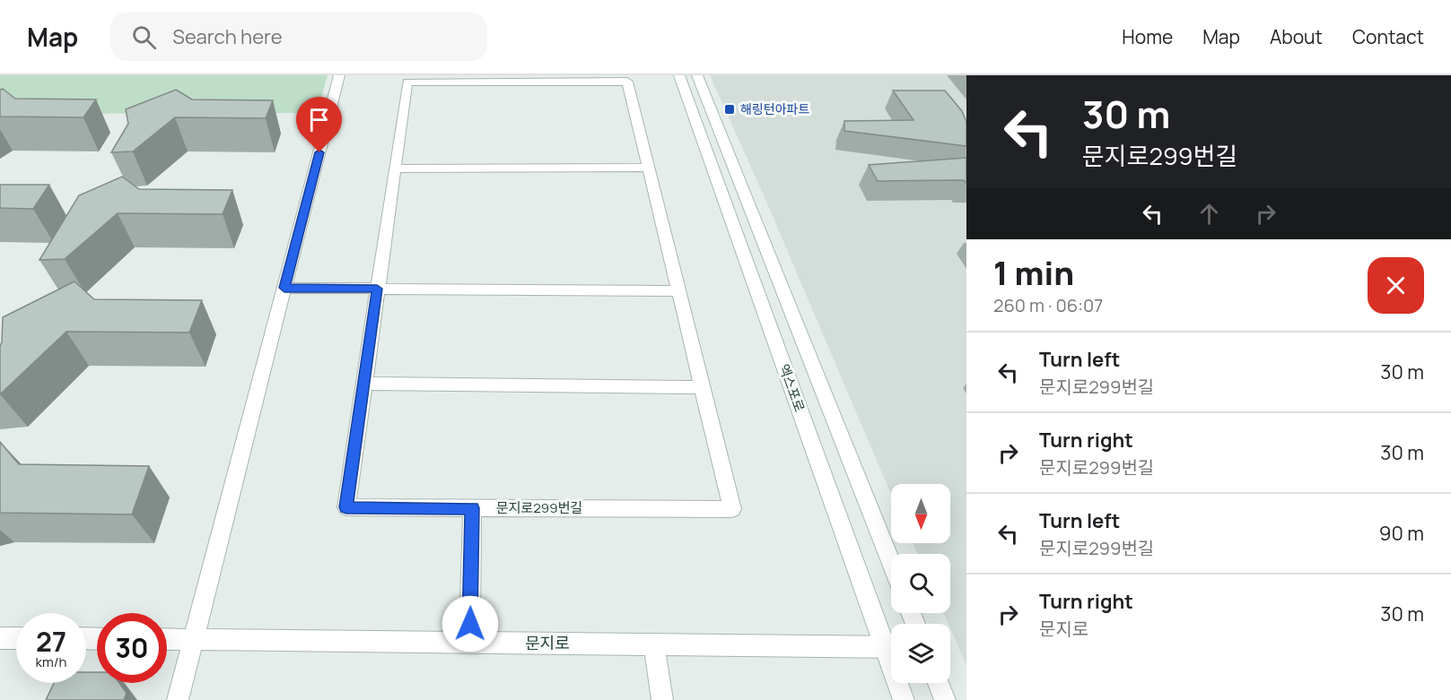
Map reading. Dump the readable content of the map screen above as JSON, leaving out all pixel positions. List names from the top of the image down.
{
  "streets": {
    "street": ["엑스포로", "문지로299번길", "문지로"]
  },
  "places": {
    "transit": ["해링턴아파트"]
  },
  "north": "bottom",
  "page": {
    "header": "Map",
    "search": "Search here",
    "nav": [
      "Home",
      "Map",
      "About",
      "Contact"
    ],
    "turn": ["30 m", "문지로299번길"],
    "heading": ["1 min", "260 m · 06:07"],
    "list": [
      {
        "name": "Turn left",
        "note": "문지로299번길",
        "value": "30 m"
      },
      {
        "name": "Turn right",
        "note": "문지로299번길",
        "value": "30 m"
      },
      {
        "name": "Turn left",
        "note": "문지로299번길",
        "value": "90 m"
      },
      {
        "name": "Turn right",
        "note": "문지로",
        "value": "30 m"
      }
    ],
    "speed": "27 km/h",
    "limit": "30"
  }
}
